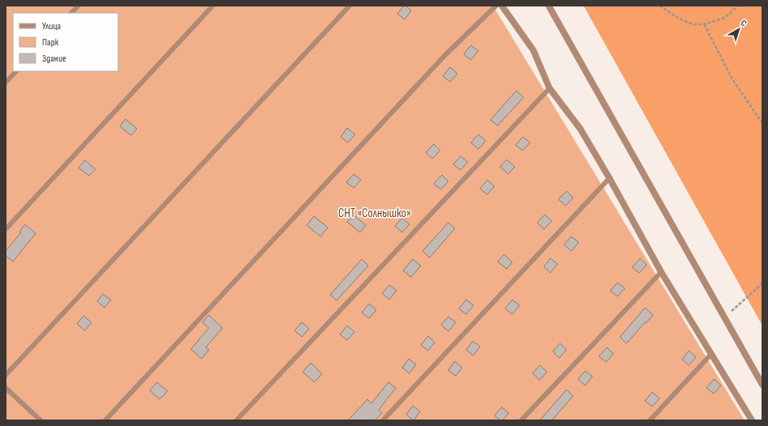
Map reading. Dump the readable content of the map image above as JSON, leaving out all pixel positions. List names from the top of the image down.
{
  "parks": ["СНТ «Солнышко»"],
  "legend": ["Улица", "Парк", "Здание"],
  "north": "top right"
}
